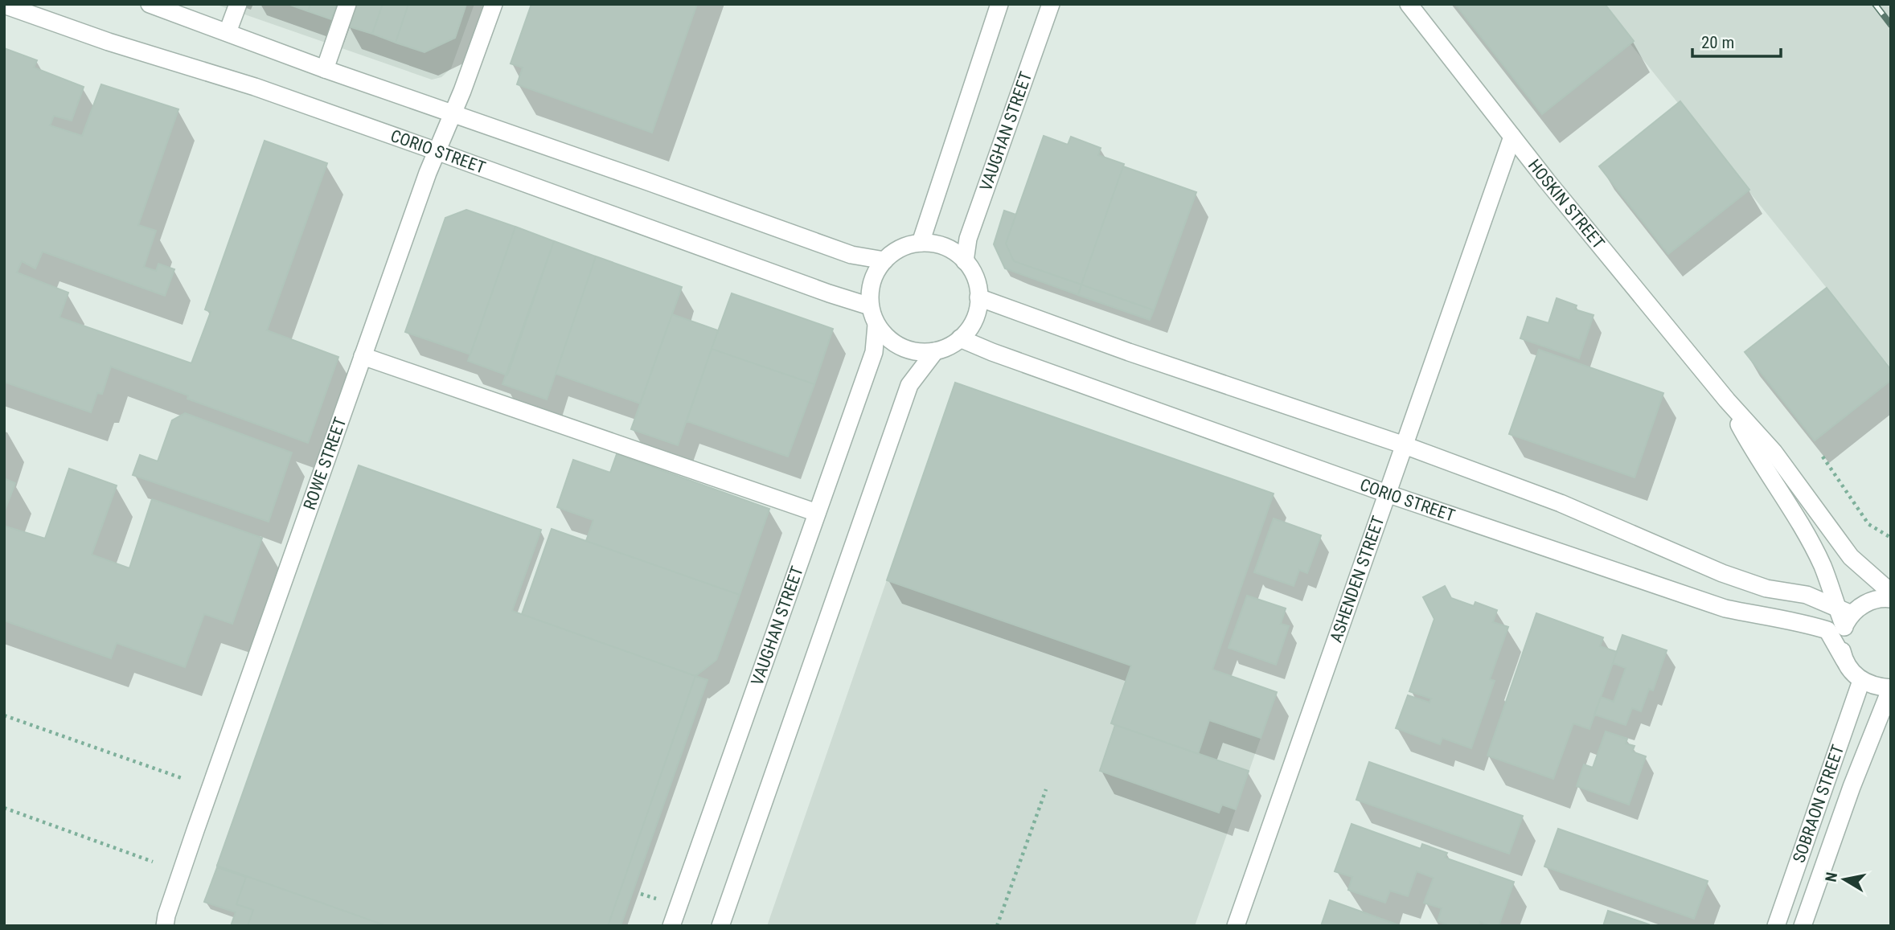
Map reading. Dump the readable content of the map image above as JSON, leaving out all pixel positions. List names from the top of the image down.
{
  "streets": {
    "street": [
      "VAUGHAN STREET",
      "CORIO STREET",
      "HOSKIN STREET",
      "ROWE STREET",
      "ASHENDEN STREET",
      "SOBRAON STREET"
    ]
  },
  "crossings": [
    ["VAUGHAN STREET", "CORIO STREET"],
    ["CORIO STREET", "ROWE STREET"],
    ["CORIO STREET", "ASHENDEN STREET"],
    ["CORIO STREET", "SOBRAON STREET"],
    ["HOSKIN STREET", "ASHENDEN STREET"]
  ],
  "scale_bar": "20 m",
  "north": "left"
}
